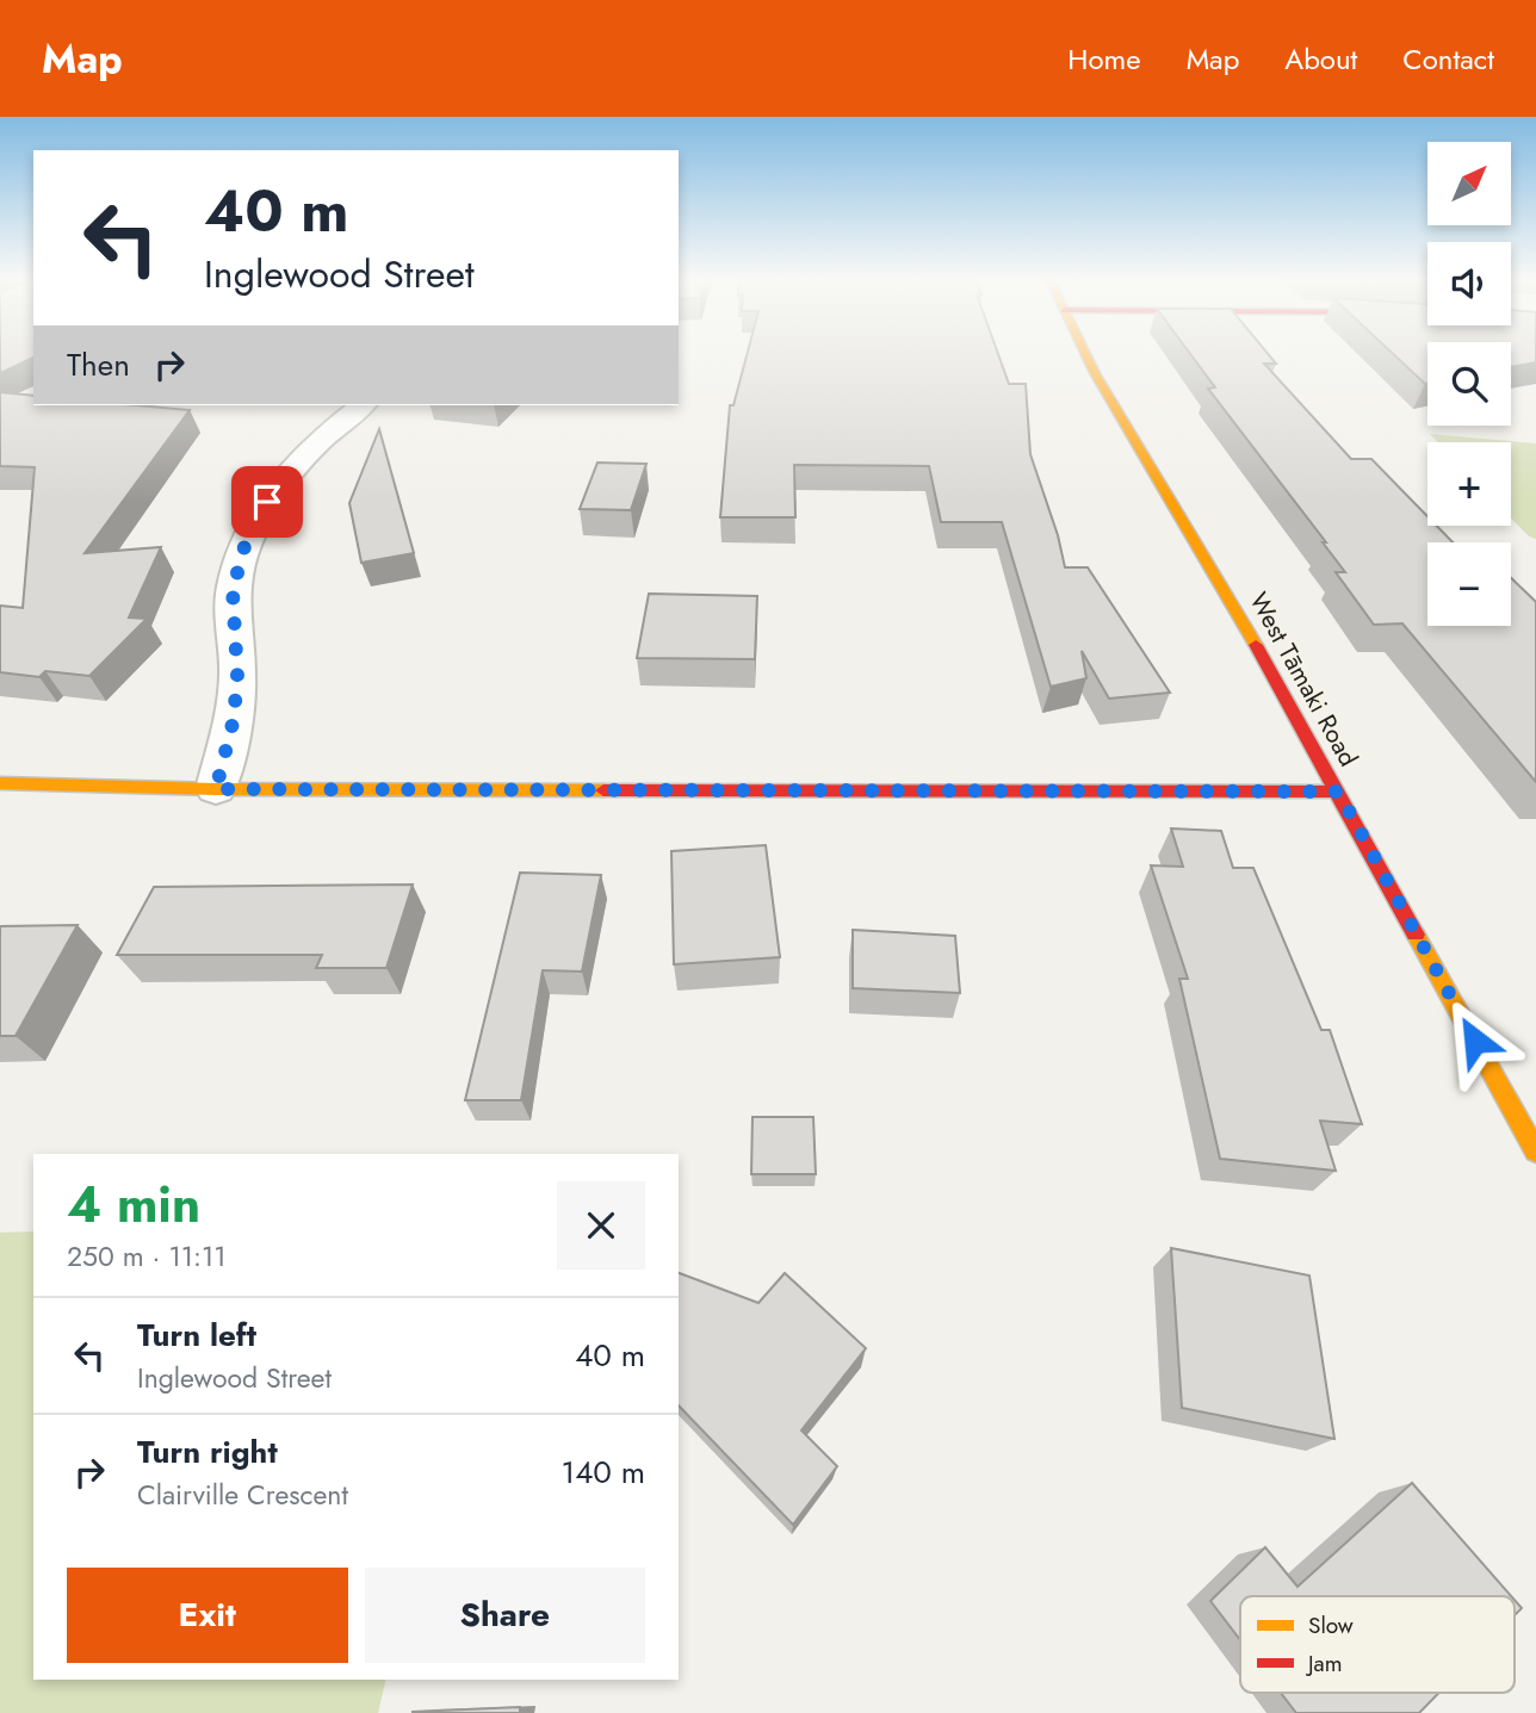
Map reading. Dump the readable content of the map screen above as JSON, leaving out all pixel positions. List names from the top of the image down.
{
  "streets": {
    "street": ["West Tāmaki Road"]
  },
  "legend": ["Slow", "Jam"],
  "north": "top right",
  "page": {
    "header": "Map",
    "nav": [
      "Home",
      "Map",
      "About",
      "Contact"
    ],
    "map_buttons": ["+", "−"],
    "turn": ["40 m", "Inglewood Street"],
    "then": "Then",
    "heading": ["4 min", "250 m · 11:11"],
    "list": [
      {
        "name": "Turn left",
        "note": "Inglewood Street",
        "value": "40 m"
      },
      {
        "name": "Turn right",
        "note": "Clairville Crescent",
        "value": "140 m"
      }
    ],
    "buttons": ["Exit", "Share"]
  }
}
